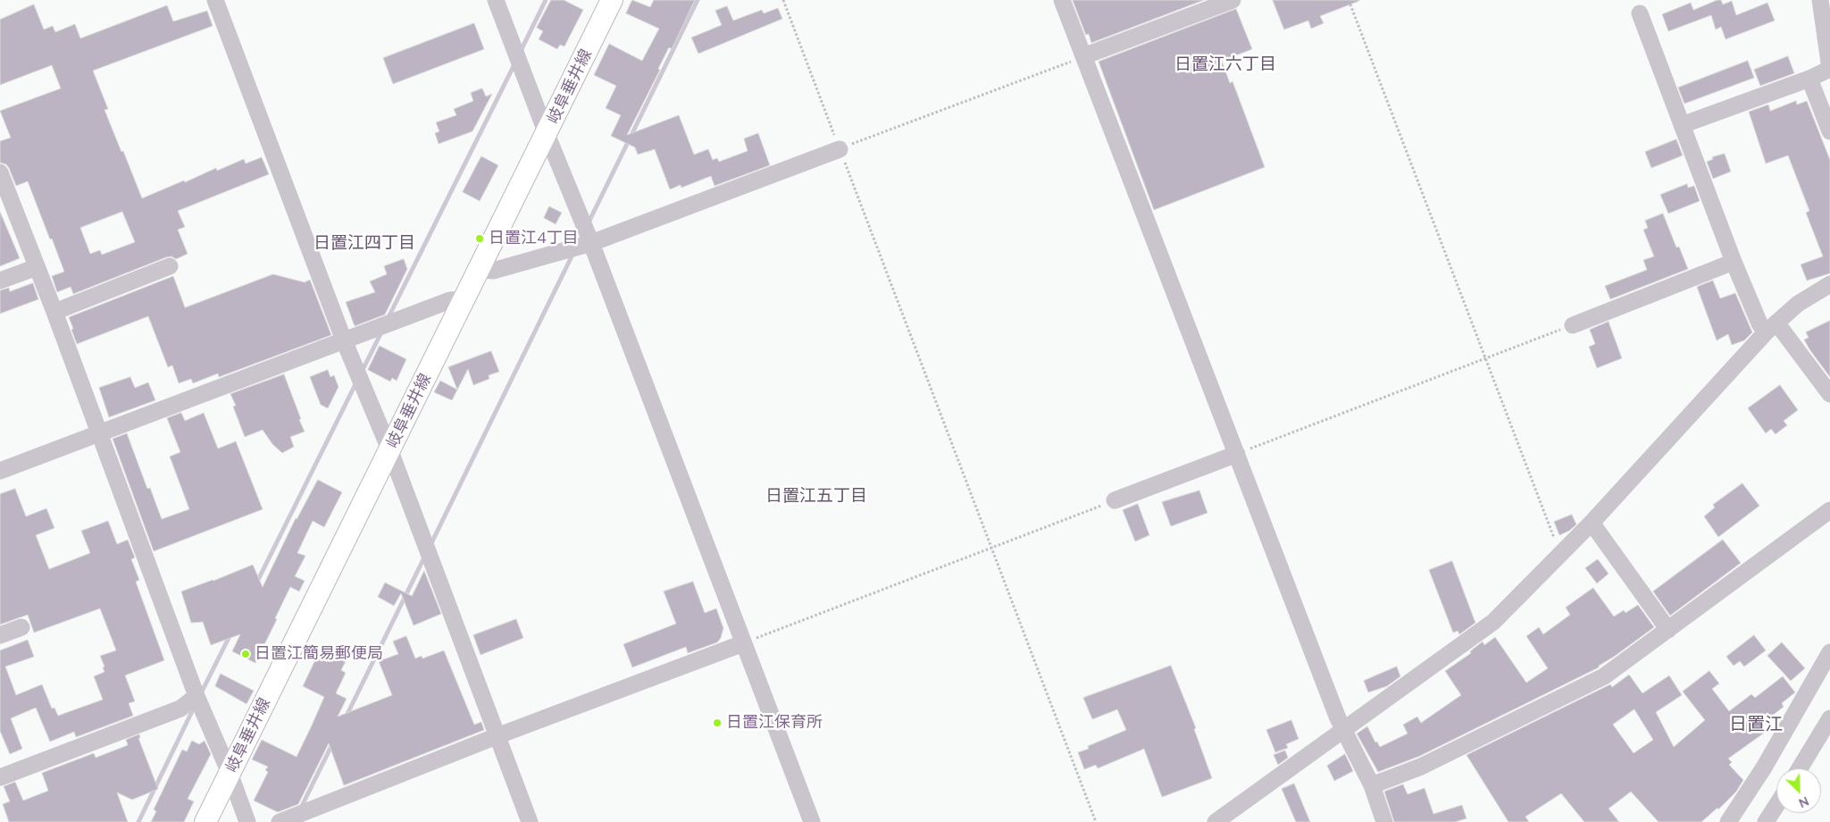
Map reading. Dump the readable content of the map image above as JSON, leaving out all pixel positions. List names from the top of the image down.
{
  "streets": {
    "main road": ["岐阜垂井線"]
  },
  "districts": [
    "日置江六丁目",
    "日置江四丁目",
    "日置江五丁目",
    "日置江"
  ],
  "places": ["日置江4丁目", "日置江簡易郵便局", "日置江保育所"],
  "north": "bottom right"
}
